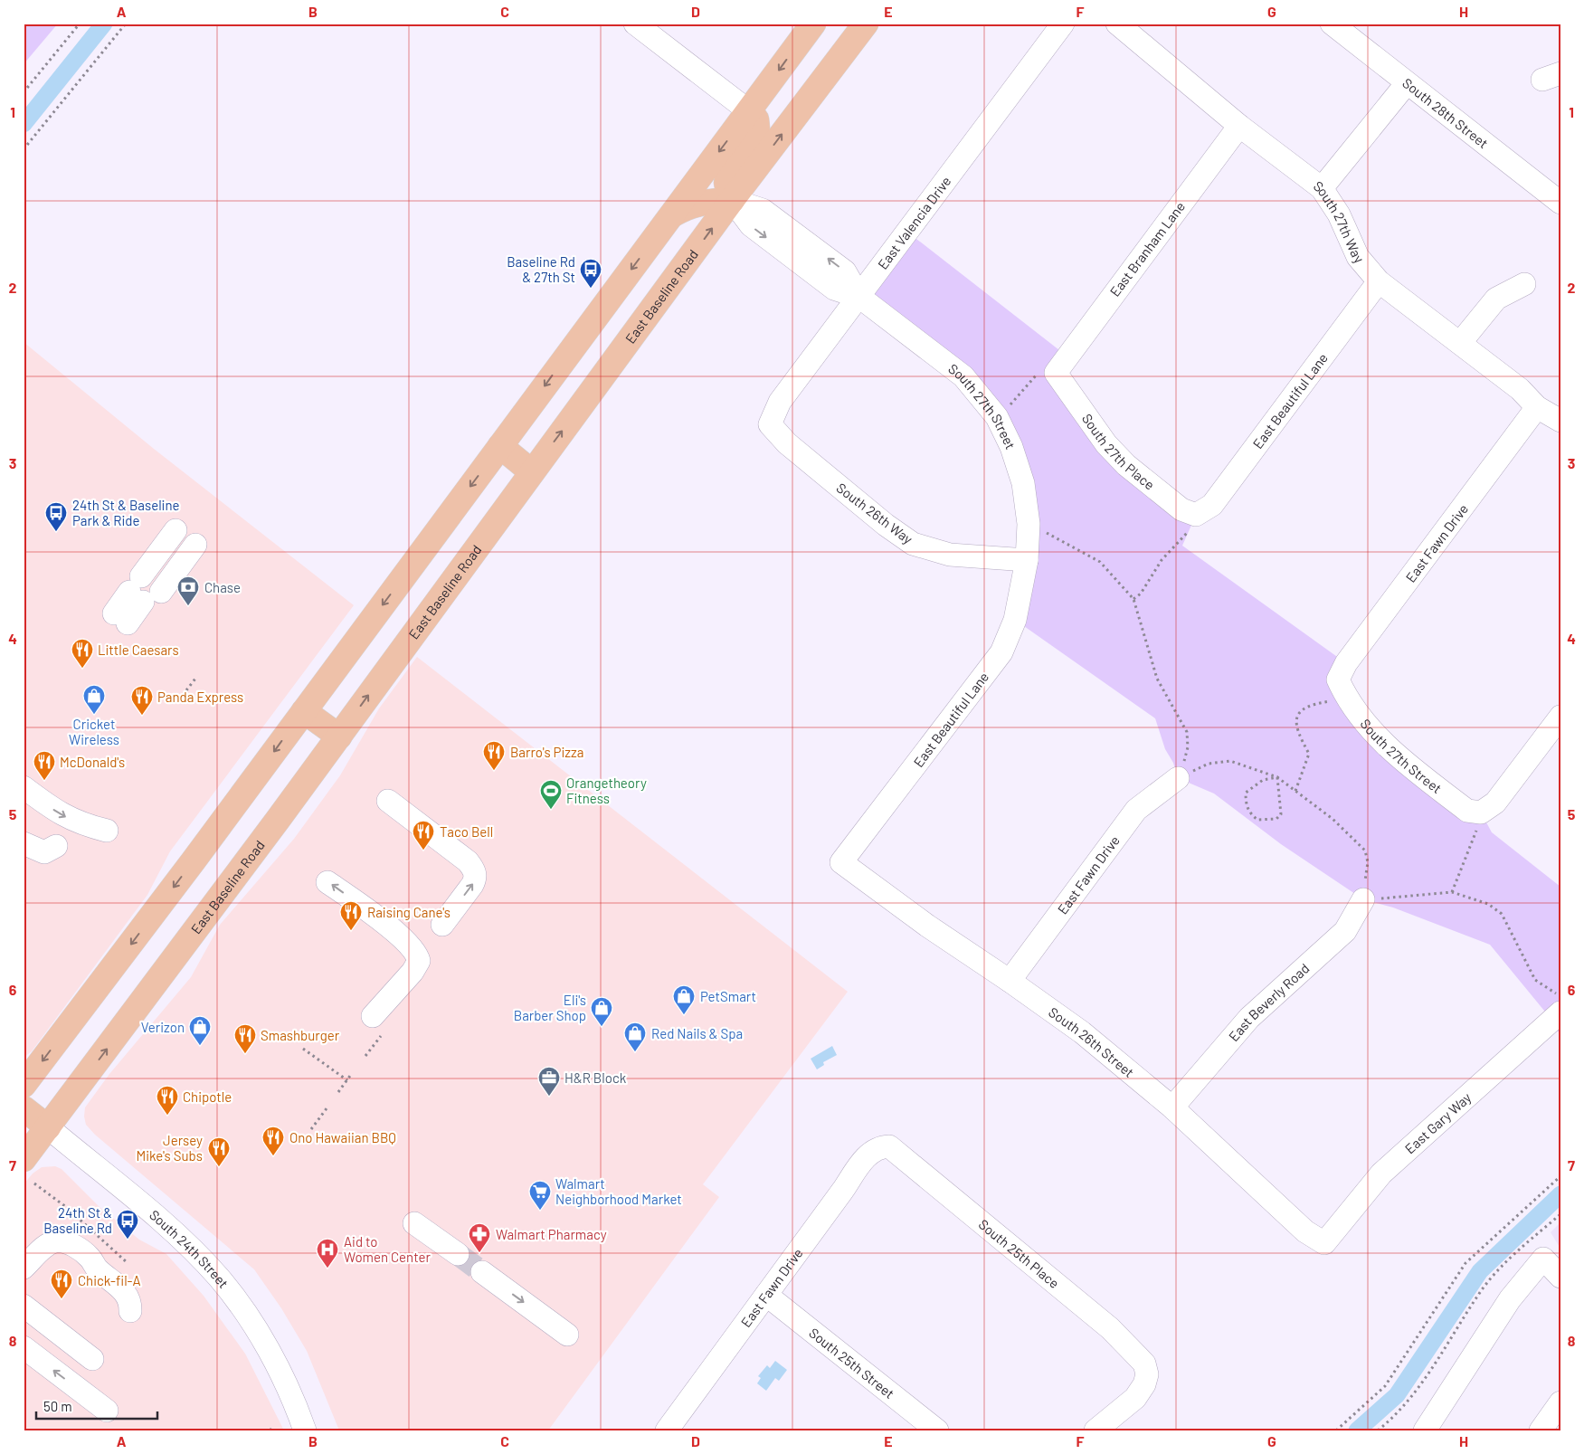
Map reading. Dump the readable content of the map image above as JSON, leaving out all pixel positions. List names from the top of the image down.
{
  "streets": {
    "main road": ["East Baseline Road", "South 24th Street"],
    "street": [
      "South 28th Street",
      "South 27th Way",
      "East Valencia Drive",
      "East Branham Lane",
      "East Beautiful Lane",
      "South 27th Street",
      "South 27th Place",
      "South 26th Way",
      "East Fawn Drive",
      "East Beverly Road",
      "South 26th Street",
      "East Gary Way",
      "South 25th Place",
      "South 25th Street"
    ]
  },
  "crossings": [
    ["South 27th Way", "East Branham Lane"],
    ["South 27th Way", "East Beautiful Lane"],
    ["South 27th Way", "East Fawn Drive"],
    ["East Valencia Drive", "South 27th Street"],
    ["East Valencia Drive", "South 26th Way"],
    ["East Branham Lane", "South 27th Place"],
    ["East Baseline Road", "South 27th Street"],
    ["East Baseline Road", "South 24th Street"],
    ["East Beautiful Lane", "South 27th Street"],
    ["East Beautiful Lane", "South 27th Place"],
    ["East Beautiful Lane", "South 26th Way"],
    ["East Beautiful Lane", "South 26th Street"],
    ["South 27th Street", "South 26th Way"],
    ["South 27th Street", "East Fawn Drive"],
    ["East Fawn Drive", "South 26th Street"],
    ["East Fawn Drive", "South 25th Place"],
    ["East Fawn Drive", "South 25th Street"],
    ["East Beverly Road", "South 26th Street"],
    ["South 26th Street", "East Gary Way"]
  ],
  "places": {
    "bus stop": ["Baseline Rd & 27th St", "24th St & Baseline Park & Ride", "24th St & Baseline Rd"],
    "bank": ["Chase"],
    "restaurant": [
      "Little Caesars",
      "Panda Express",
      "Barro's Pizza",
      "McDonald's",
      "Taco Bell",
      "Raising Cane's",
      "Smashburger",
      "Chipotle",
      "Ono Hawaiian BBQ",
      "Jersey Mike's Subs",
      "Chick-fil-A"
    ],
    "shop": [
      "Cricket Wireless",
      "PetSmart",
      "Eli's Barber Shop",
      "Verizon",
      "Red Nails & Spa"
    ],
    "sports": ["Orangetheory Fitness"],
    "office": ["H&R Block"],
    "supermarket": ["Walmart Neighborhood Market"],
    "pharmacy": ["Walmart Pharmacy"],
    "hospital": ["Aid to Women Center"]
  },
  "scale_bar": "50 m",
  "grid": {
    "columns": [
      "A",
      "B",
      "C",
      "D",
      "E",
      "F",
      "G",
      "H"
    ],
    "rows": [
      "1",
      "2",
      "3",
      "4",
      "5",
      "6",
      "7",
      "8"
    ]
  }
}
